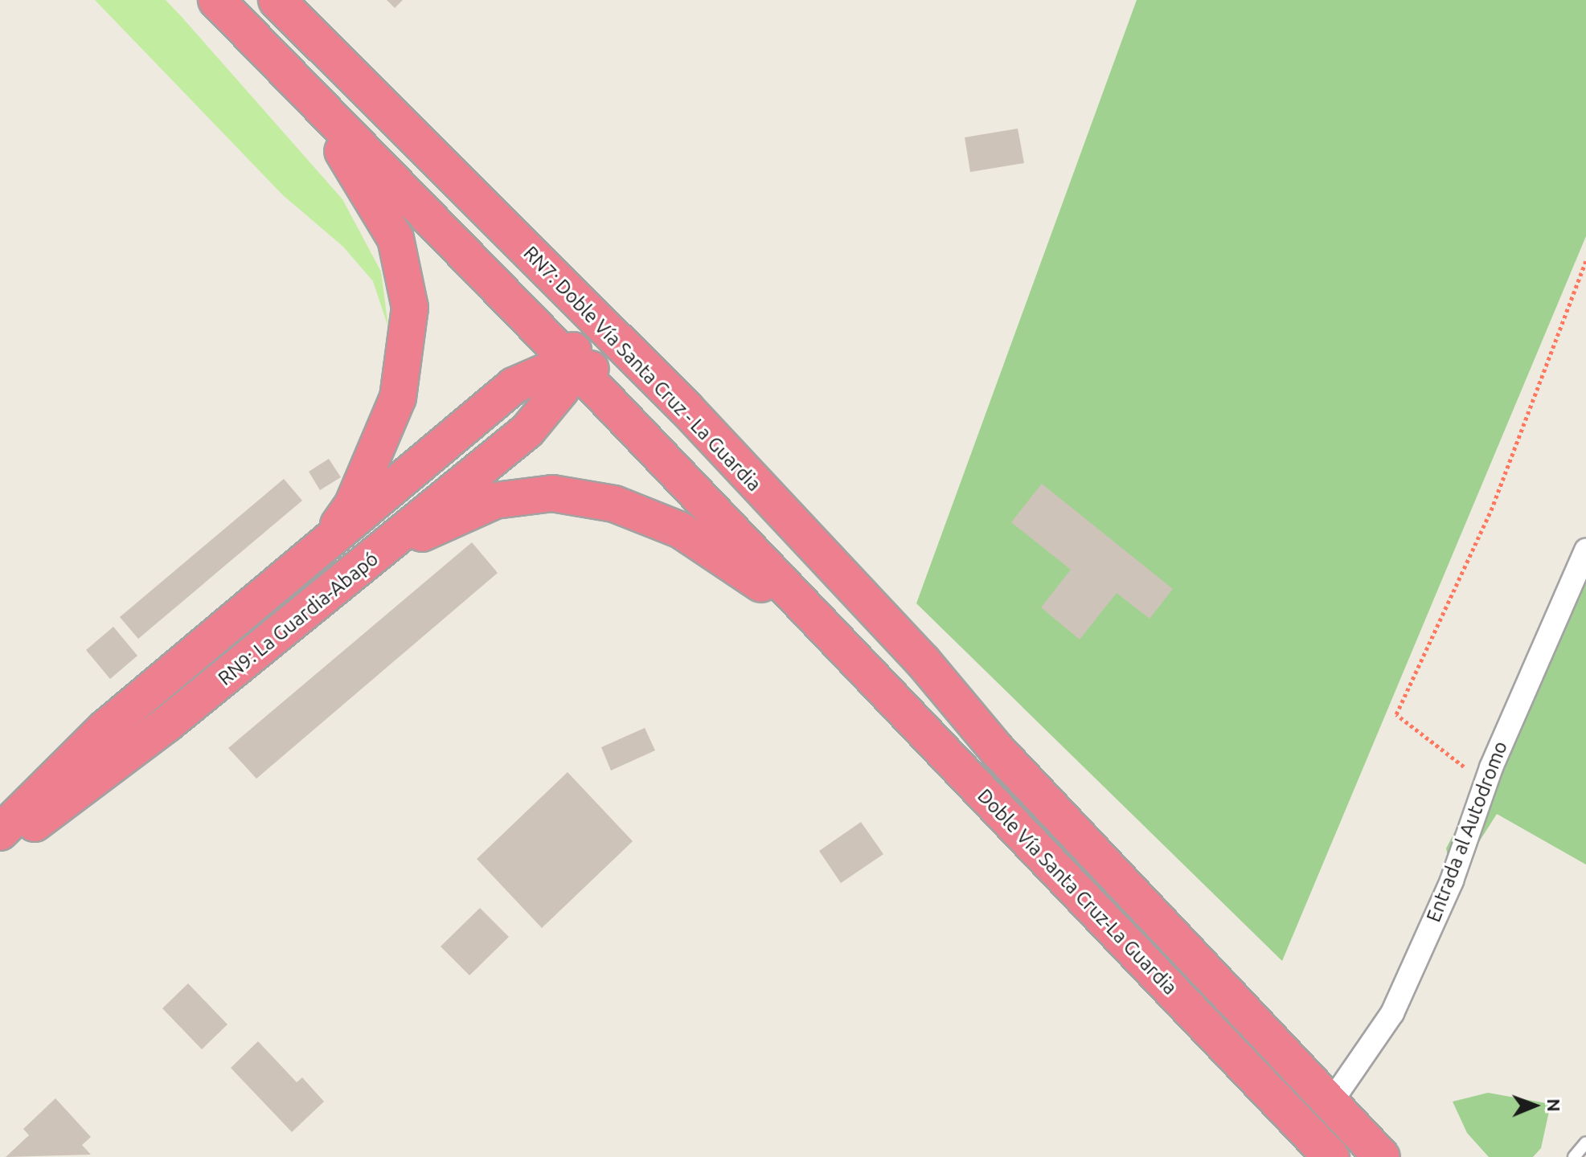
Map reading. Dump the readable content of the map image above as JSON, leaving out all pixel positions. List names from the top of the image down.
{
  "streets": {
    "highway": ["RN7: Doble Vía Santa Cruz - La Guardia", "RN9: La Guardia-Abapó", "Doble Vía Santa Cruz-La Guardia"],
    "street": ["Entrada al Autodromo"]
  },
  "crossings": [
    ["RN7: Doble Vía Santa Cruz - La Guardia", "RN9: La Guardia-Abapó"],
    ["RN7: Doble Vía Santa Cruz - La Guardia", "Doble Vía Santa Cruz-La Guardia"],
    ["Entrada al Autodromo", "Doble Vía Santa Cruz-La Guardia"]
  ],
  "north": "right"
}
